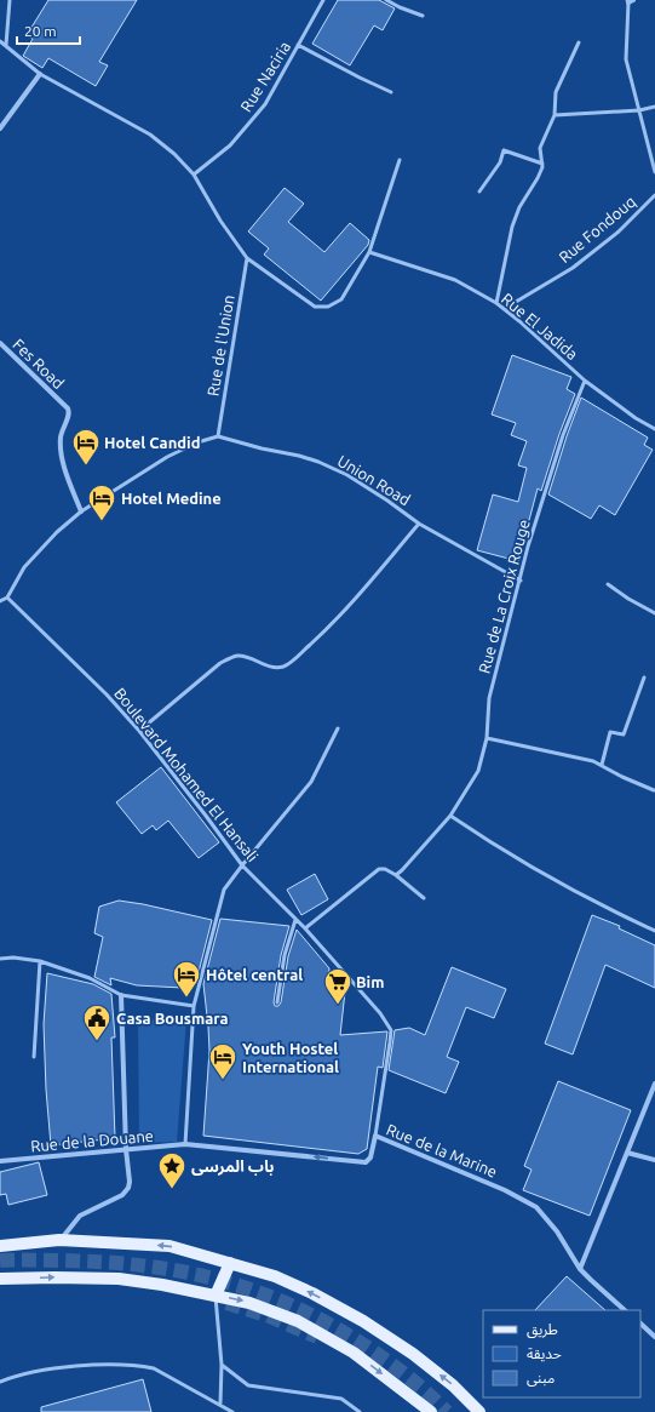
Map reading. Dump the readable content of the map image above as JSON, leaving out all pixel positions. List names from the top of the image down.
{
  "streets": {
    "street": ["Fes Road", "Rue de la Douane", "Rue de la Marine"],
    "lane": [
      "Rue Naciria",
      "Rue Fondouq",
      "Rue El Jadida",
      "Rue de l'Union",
      "Union Road",
      "Rue de La Croix Rouge",
      "Boulevard Mohamed El Hansali"
    ]
  },
  "crossings": [
    ["Rue Fondouq", "Rue El Jadida"],
    ["Rue El Jadida", "Rue de La Croix Rouge"],
    ["Rue de l'Union", "Union Road"],
    ["Union Road", "Rue de La Croix Rouge"],
    ["Boulevard Mohamed El Hansali", "Rue de la Marine"],
    ["Rue de la Douane", "Rue de la Marine"]
  ],
  "one_way": ["Rue de la Marine"],
  "places": {
    "hotel": [
      "Hotel Candid",
      "Hotel Medine",
      "Hôtel central",
      "Youth Hostel International"
    ],
    "supermarket": ["Bim"],
    "public building": ["Casa Bousmara"],
    "place": ["باب المرسى"]
  },
  "legend": ["طريق", "حديقة", "مبنى"],
  "scale_bar": "20 m"
}
